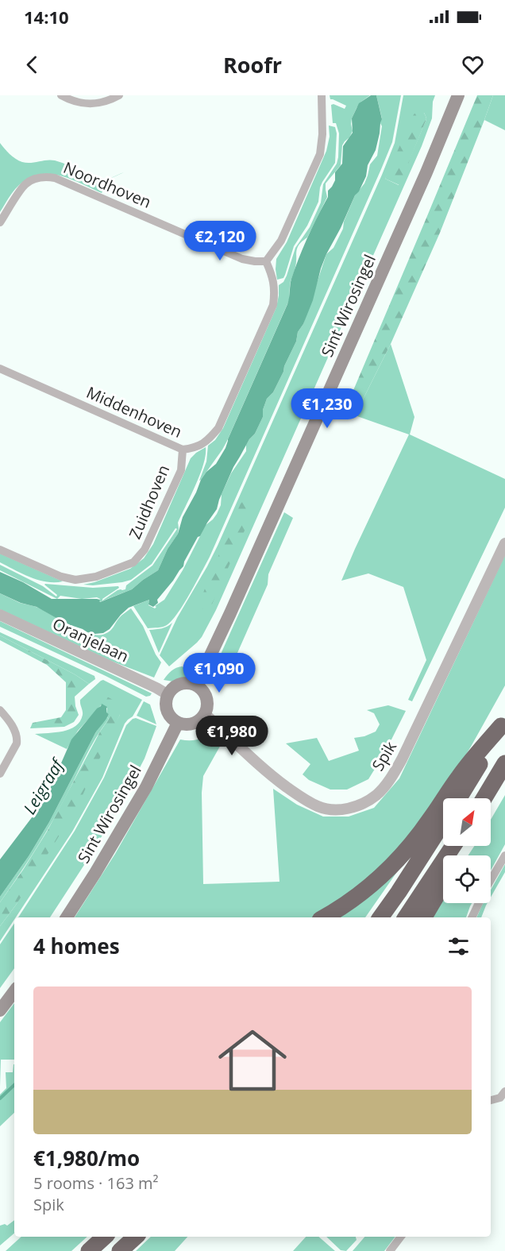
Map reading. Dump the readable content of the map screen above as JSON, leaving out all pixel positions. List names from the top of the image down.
{
  "streets": {
    "main road": ["Sint Wirosingel"],
    "street": [
      "Noordhoven",
      "Middenhoven",
      "Zuidhoven",
      "Oranjelaan",
      "Spik"
    ]
  },
  "crossings": [
    ["Noordhoven", "Middenhoven"],
    ["Sint Wirosingel", "Oranjelaan"],
    ["Sint Wirosingel", "Spik"],
    ["Middenhoven", "Zuidhoven"],
    ["Oranjelaan", "Spik"]
  ],
  "water": ["Leigraaf"],
  "north": "top right",
  "page": {
    "status": "14:10",
    "header": "Roofr",
    "price": [
      "€2,120",
      "€1,230",
      "€1,090",
      "€1,980"
    ],
    "heading": "4 homes",
    "list": [
      {
        "name": "€1,980/mo",
        "note": "5 rooms · 163 m² · Spik"
      }
    ]
  }
}
